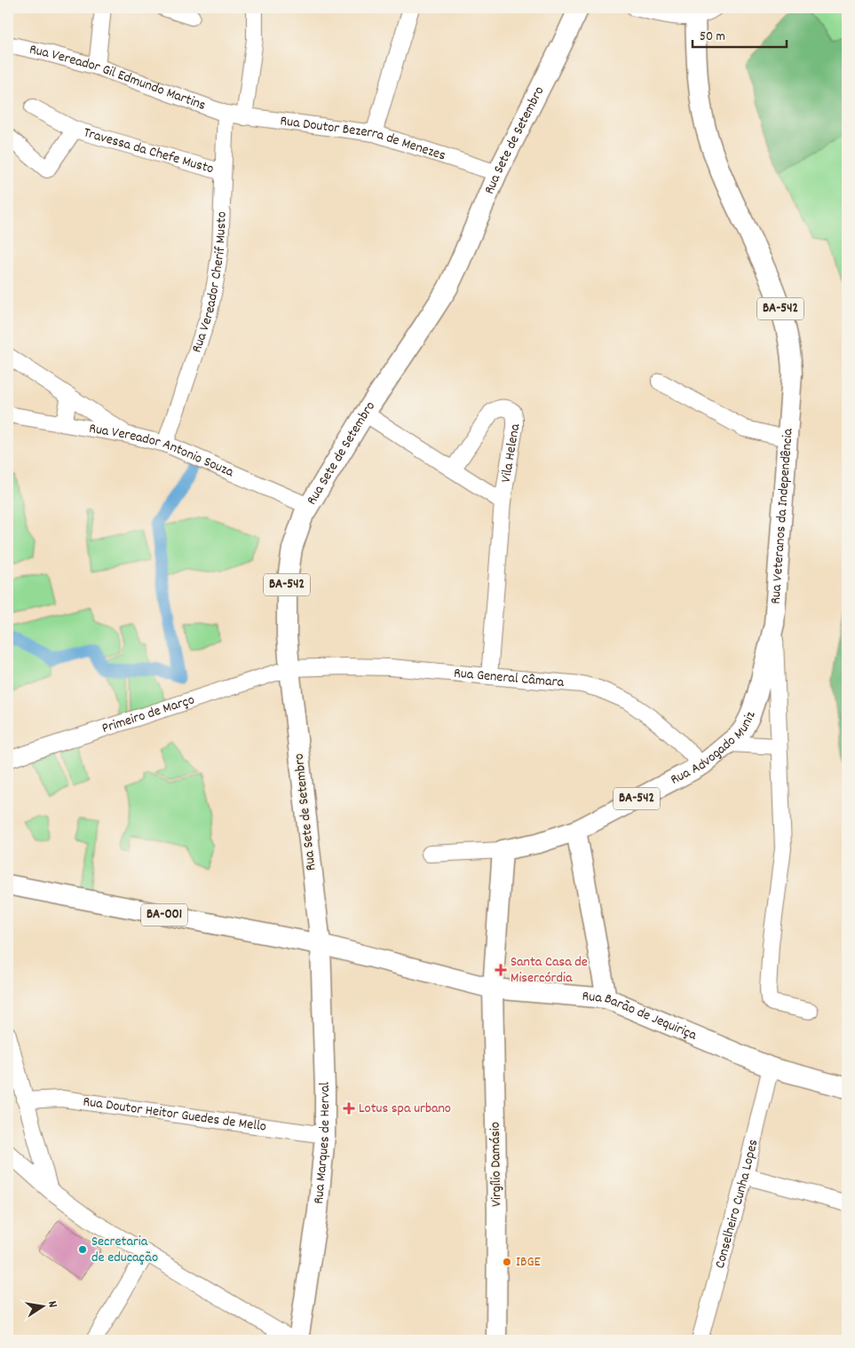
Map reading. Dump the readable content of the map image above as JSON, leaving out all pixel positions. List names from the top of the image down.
{
  "streets": {
    "main road": [
      "Rua Sete de Setembro",
      "BA-542",
      "Rua Veteranos da Independência",
      "Rua Advogado Muniz",
      "BA-001",
      "Rua Barão de Jequiriça",
      "Rua Marques de Herval",
      "Virgílio Damásio"
    ],
    "street": [
      "Rua Vereador Gil Edmundo Martins",
      "Rua Doutor Bezerra de Menezes",
      "Travessa da Chefe Musto",
      "Rua Vereador Cherif Musto",
      "Rua Vereador Antonio Souza",
      "Vila Helena",
      "Rua General Câmara",
      "Primeiro de Março",
      "Rua Doutor Heitor Guedes de Mello",
      "Conselheiro Cunha Lopes"
    ]
  },
  "crossings": [
    ["Rua Vereador Gil Edmundo Martins", "Rua Doutor Bezerra de Menezes"],
    ["Rua Vereador Gil Edmundo Martins", "Rua Vereador Cherif Musto"],
    ["Rua Doutor Bezerra de Menezes", "Rua Sete de Setembro"],
    ["Rua Doutor Bezerra de Menezes", "Rua Vereador Cherif Musto"],
    ["Rua Sete de Setembro", "Rua Vereador Antonio Souza"],
    ["Rua Sete de Setembro", "Vila Helena"],
    ["Rua Sete de Setembro", "Rua General Câmara"],
    ["Rua Sete de Setembro", "Primeiro de Março"],
    ["Rua Sete de Setembro", "BA-001"],
    ["Rua Sete de Setembro", "Rua Barão de Jequiriça"],
    ["Rua Sete de Setembro", "Rua Marques de Herval"],
    ["Travessa da Chefe Musto", "Rua Vereador Cherif Musto"],
    ["Rua Vereador Cherif Musto", "Rua Vereador Antonio Souza"],
    ["Rua Veteranos da Independência", "Rua Advogado Muniz"],
    ["Rua General Câmara", "Primeiro de Março"],
    ["Rua General Câmara", "Rua Advogado Muniz"],
    ["Rua Advogado Muniz", "Virgílio Damásio"],
    ["BA-001", "Rua Barão de Jequiriça"],
    ["BA-001", "Rua Marques de Herval"],
    ["Rua Barão de Jequiriça", "Rua Marques de Herval"],
    ["Rua Barão de Jequiriça", "Virgílio Damásio"],
    ["Rua Barão de Jequiriça", "Conselheiro Cunha Lopes"],
    ["Rua Doutor Heitor Guedes de Mello", "Rua Marques de Herval"]
  ],
  "places": {
    "health": ["Santa Casa de Misercórdia", "Lotus spa urbano"],
    "other": ["Secretaria de educação", "IBGE"]
  },
  "scale_bar": "50 m",
  "north": "right"
}
